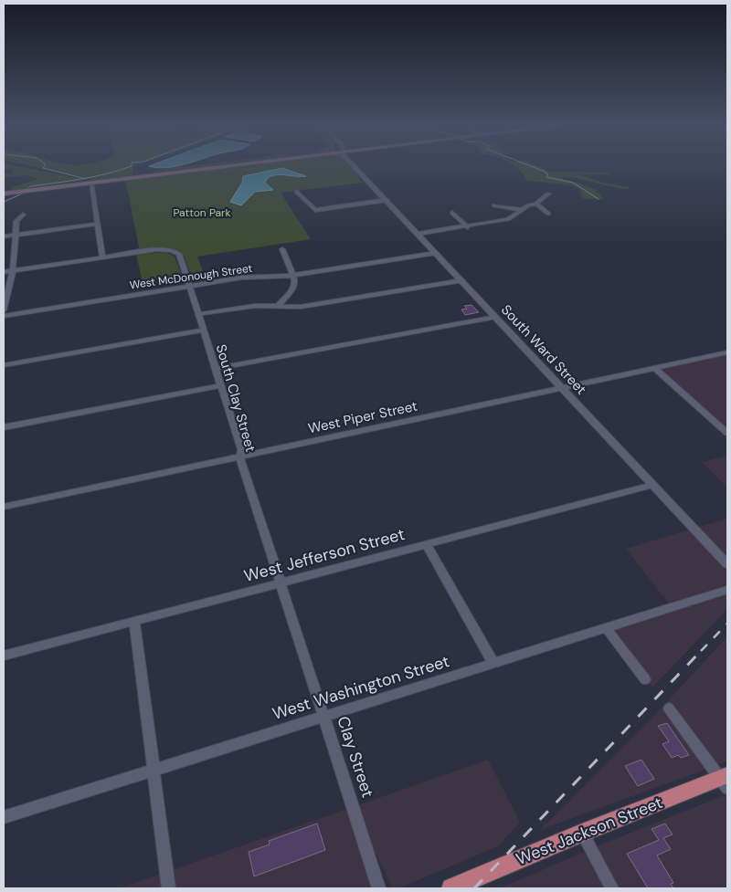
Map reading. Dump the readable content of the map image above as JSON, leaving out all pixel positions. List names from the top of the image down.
{
  "streets": {
    "main road": ["West Jackson Street"],
    "street": [
      "West McDonough Street",
      "South Ward Street",
      "South Clay Street",
      "West Piper Street",
      "West Jefferson Street",
      "West Washington Street",
      "Clay Street"
    ]
  },
  "crossings": [
    ["West McDonough Street", "South Ward Street"],
    ["West McDonough Street", "South Clay Street"],
    ["South Ward Street", "West Piper Street"],
    ["South Ward Street", "West Jefferson Street"],
    ["South Clay Street", "West Piper Street"],
    ["South Clay Street", "West Jefferson Street"],
    ["South Clay Street", "Clay Street"],
    ["West Jefferson Street", "Clay Street"],
    ["West Washington Street", "Clay Street"]
  ],
  "parks": ["Patton Park"]
}
